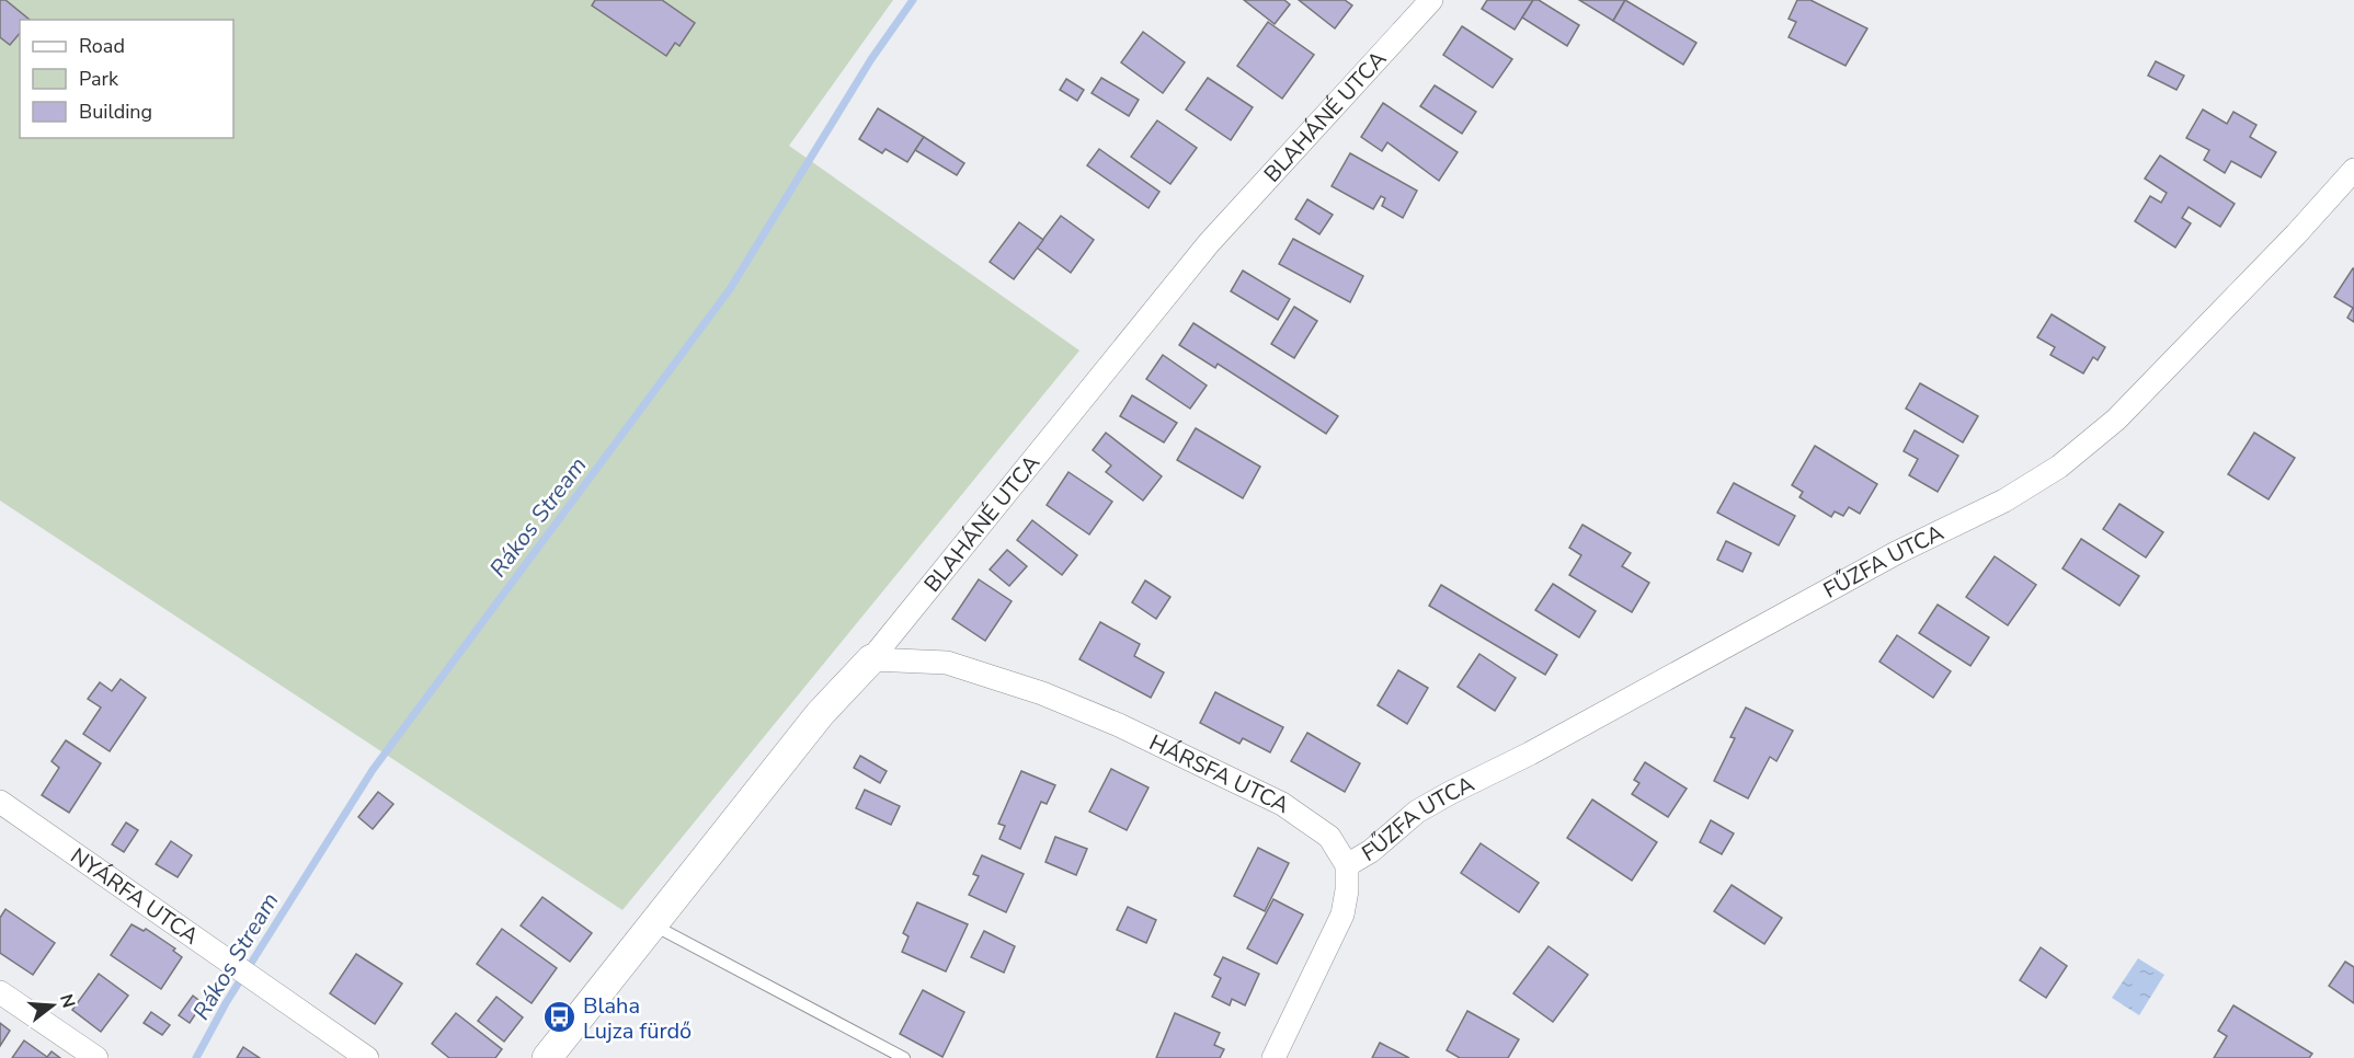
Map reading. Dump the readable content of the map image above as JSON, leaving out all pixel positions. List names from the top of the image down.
{
  "streets": {
    "street": [
      "BLAHÁNÉ UTCA",
      "FŰZFA UTCA",
      "HÁRSFA UTCA",
      "NYÁRFA UTCA"
    ]
  },
  "crossings": [
    ["BLAHÁNÉ UTCA", "HÁRSFA UTCA"],
    ["FŰZFA UTCA", "HÁRSFA UTCA"]
  ],
  "water": ["Rákos Stream"],
  "places": {
    "bus stop": ["Blaha Lujza fürdő"]
  },
  "legend": ["Road", "Park", "Building"],
  "north": "right"
}
